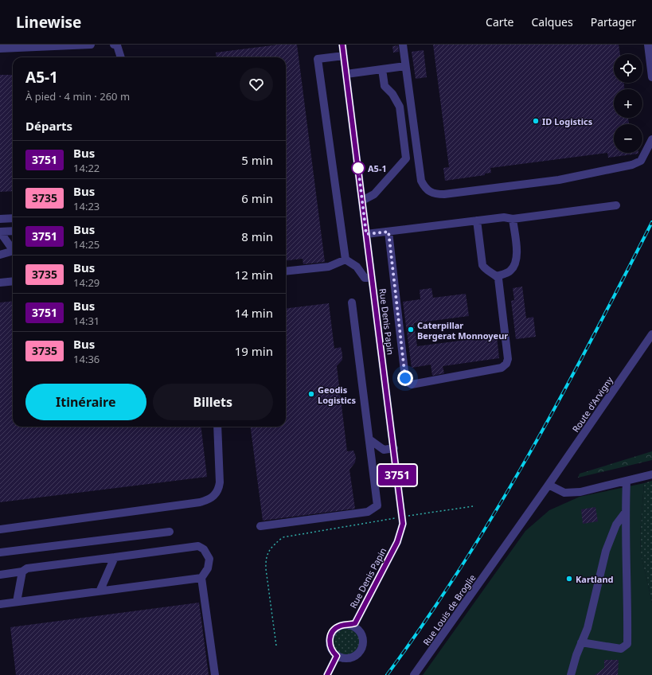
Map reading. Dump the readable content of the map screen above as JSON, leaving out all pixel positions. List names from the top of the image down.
{
  "streets": {
    "street": ["Rue Denis Papin", "Route d'Arvigny", "Rue Louis de Broglie"]
  },
  "crossings": [
    ["Route d'Arvigny", "Rue Louis de Broglie"]
  ],
  "places": [
    "ID Logistics",
    "A5-1",
    "Caterpillar Bergerat Monnoyeur",
    "Geodis Logistics",
    "Kartland"
  ],
  "lines": ["bus line 3751"],
  "page": {
    "header": "Linewise",
    "nav": ["Carte", "Calques", "Partager"],
    "on_map": "3751",
    "map_buttons": ["+", "−"],
    "heading": [
      ["A5-1", "À pied · 4 min · 260 m"],
      "Départs"
    ],
    "list": [
      {
        "mark": "3751",
        "name": "Bus",
        "note": "14:22",
        "value": "5 min"
      },
      {
        "mark": "3735",
        "name": "Bus",
        "note": "14:23",
        "value": "6 min"
      },
      {
        "mark": "3751",
        "name": "Bus",
        "note": "14:25",
        "value": "8 min"
      },
      {
        "mark": "3735",
        "name": "Bus",
        "note": "14:29",
        "value": "12 min"
      },
      {
        "mark": "3751",
        "name": "Bus",
        "note": "14:31",
        "value": "14 min"
      },
      {
        "mark": "3735",
        "name": "Bus",
        "note": "14:36",
        "value": "19 min"
      }
    ],
    "buttons": ["Itinéraire", "Billets"]
  }
}
